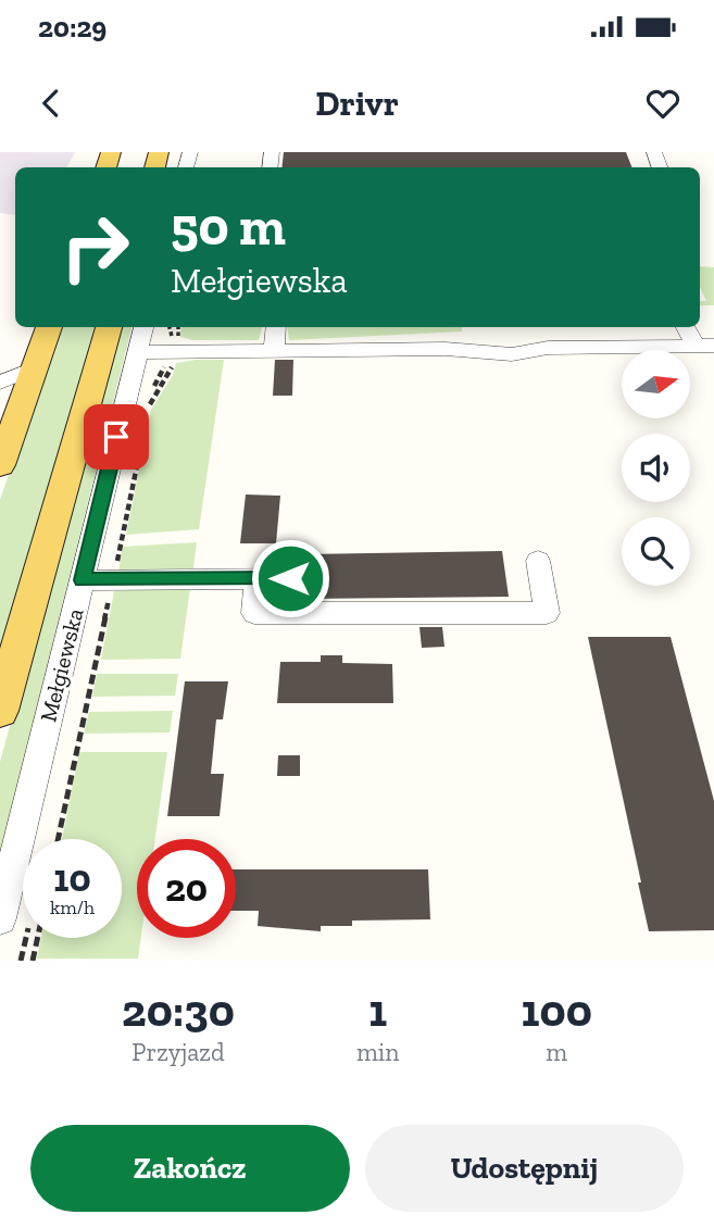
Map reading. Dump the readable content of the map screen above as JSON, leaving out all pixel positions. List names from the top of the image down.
{
  "streets": {
    "main road": ["Mełgiewska"]
  },
  "north": "right",
  "page": {
    "status": "20:29",
    "header": "Drivr",
    "turn": ["50 m", "Mełgiewska"],
    "speed": "10 km/h",
    "limit": "20",
    "eta": [
      "20:30",
      "Przyjazd",
      "1",
      "min",
      "100",
      "m"
    ],
    "buttons": ["Zakończ", "Udostępnij"]
  }
}
